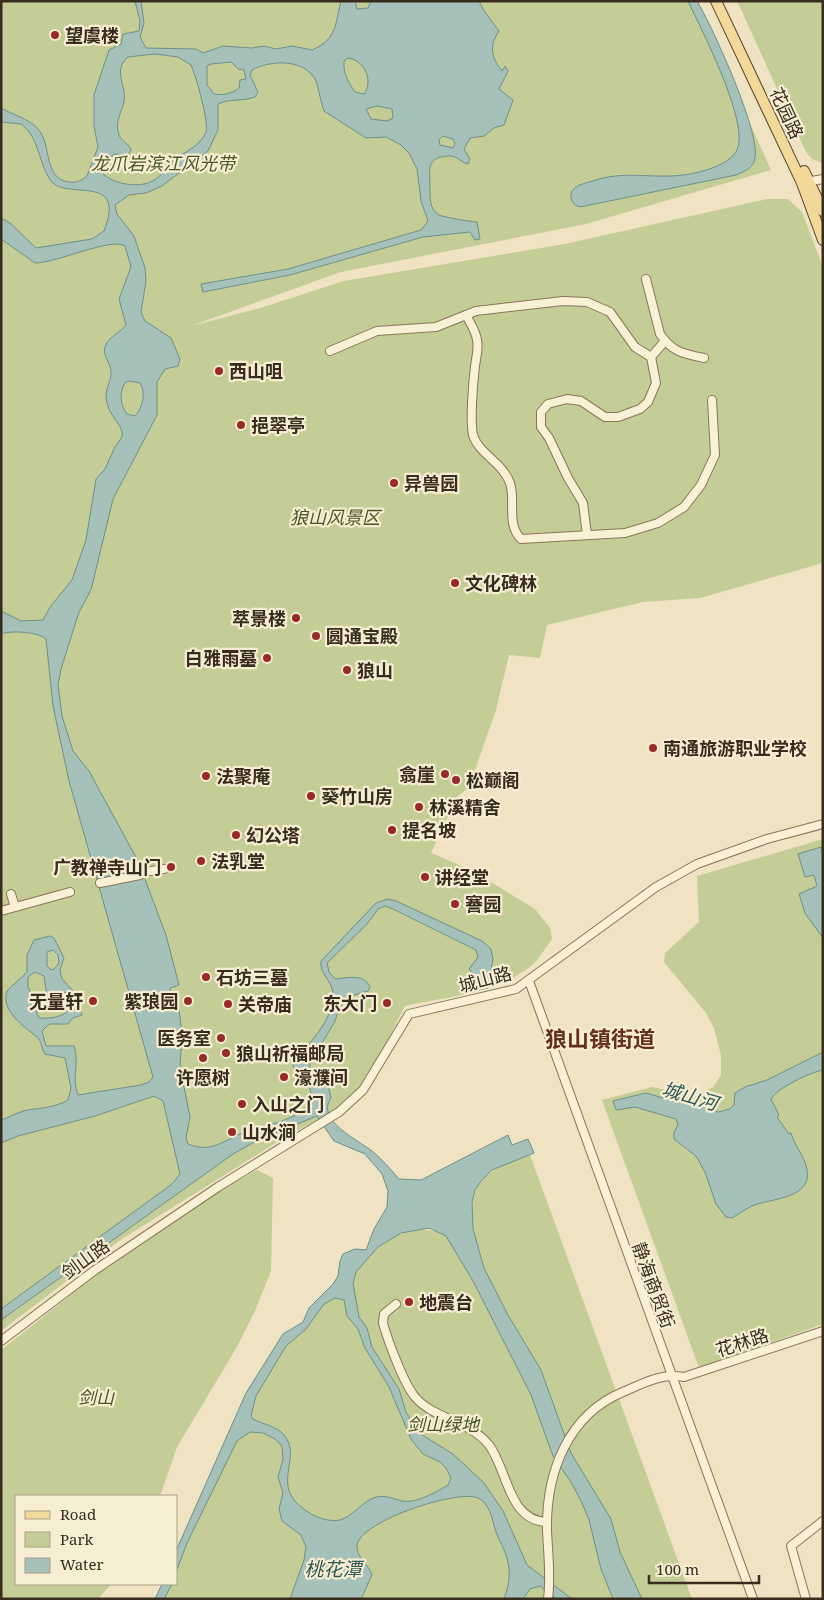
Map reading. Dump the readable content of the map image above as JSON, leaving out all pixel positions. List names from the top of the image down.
{
  "streets": {
    "main road": ["花园路"],
    "street": [
      "城山路",
      "剑山路",
      "静海商贸街",
      "花林路"
    ]
  },
  "crossings": [
    ["城山路", "剑山路"],
    ["城山路", "静海商贸街"],
    ["静海商贸街", "花林路"]
  ],
  "districts": ["狼山镇街道"],
  "water": ["城山河", "桃花潭"],
  "parks": [
    "龙爪岩滨江风光带",
    "狼山风景区",
    "剑山",
    "剑山绿地"
  ],
  "places": [
    "望虞楼",
    "西山咀",
    "挹翠亭",
    "异兽园",
    "文化碑林",
    "萃景楼",
    "圆通宝殿",
    "白雅雨墓",
    "狼山",
    "南通旅游职业学校",
    "翕崖",
    "法聚庵",
    "松巅阁",
    "葵竹山房",
    "林溪精舍",
    "提名坡",
    "幻公塔",
    "法乳堂",
    "广教禅寺山门",
    "讲经堂",
    "謇园",
    "石坊三墓",
    "无量轩",
    "紫琅园",
    "东大门",
    "关帝庙",
    "医务室",
    "狼山祈福邮局",
    "许愿树",
    "濠濮间",
    "入山之门",
    "山水涧",
    "地震台"
  ],
  "legend": ["Road", "Park", "Water"],
  "scale_bar": "100 m"
}
